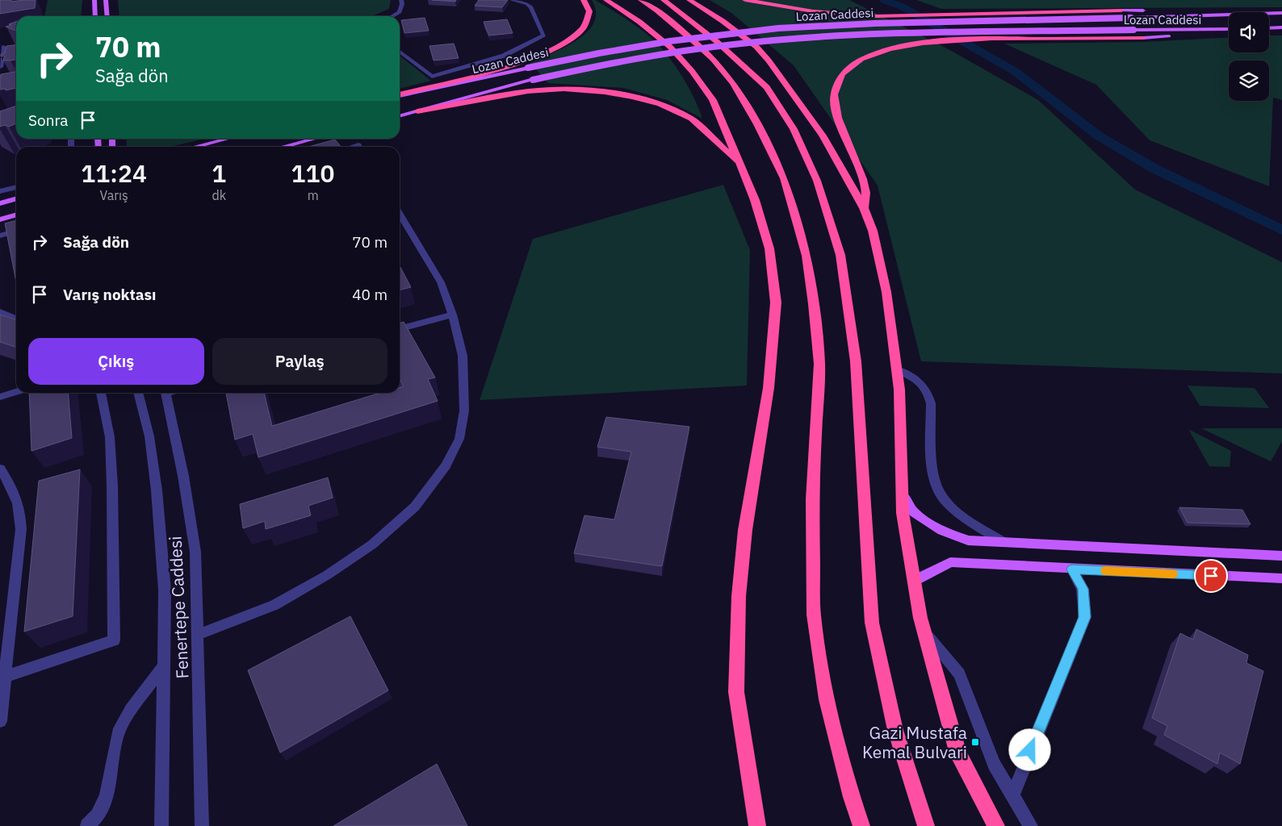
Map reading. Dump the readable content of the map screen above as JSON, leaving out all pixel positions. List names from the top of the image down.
{
  "streets": {
    "main road": ["Lozan Caddesi"],
    "street": ["Fenertepe Caddesi"]
  },
  "places": {
    "transit": ["Gazi Mustafa Kemal Bulvari"]
  },
  "page": {
    "turn": ["70 m", "Sağa dön"],
    "then": "Sonra",
    "eta": [
      "11:24",
      "Varış",
      "1",
      "dk",
      "110",
      "m"
    ],
    "list": [
      {
        "name": "Sağa dön",
        "value": "70 m"
      },
      {
        "name": "Varış noktası",
        "value": "40 m"
      }
    ],
    "buttons": ["Çıkış", "Paylaş"]
  }
}
